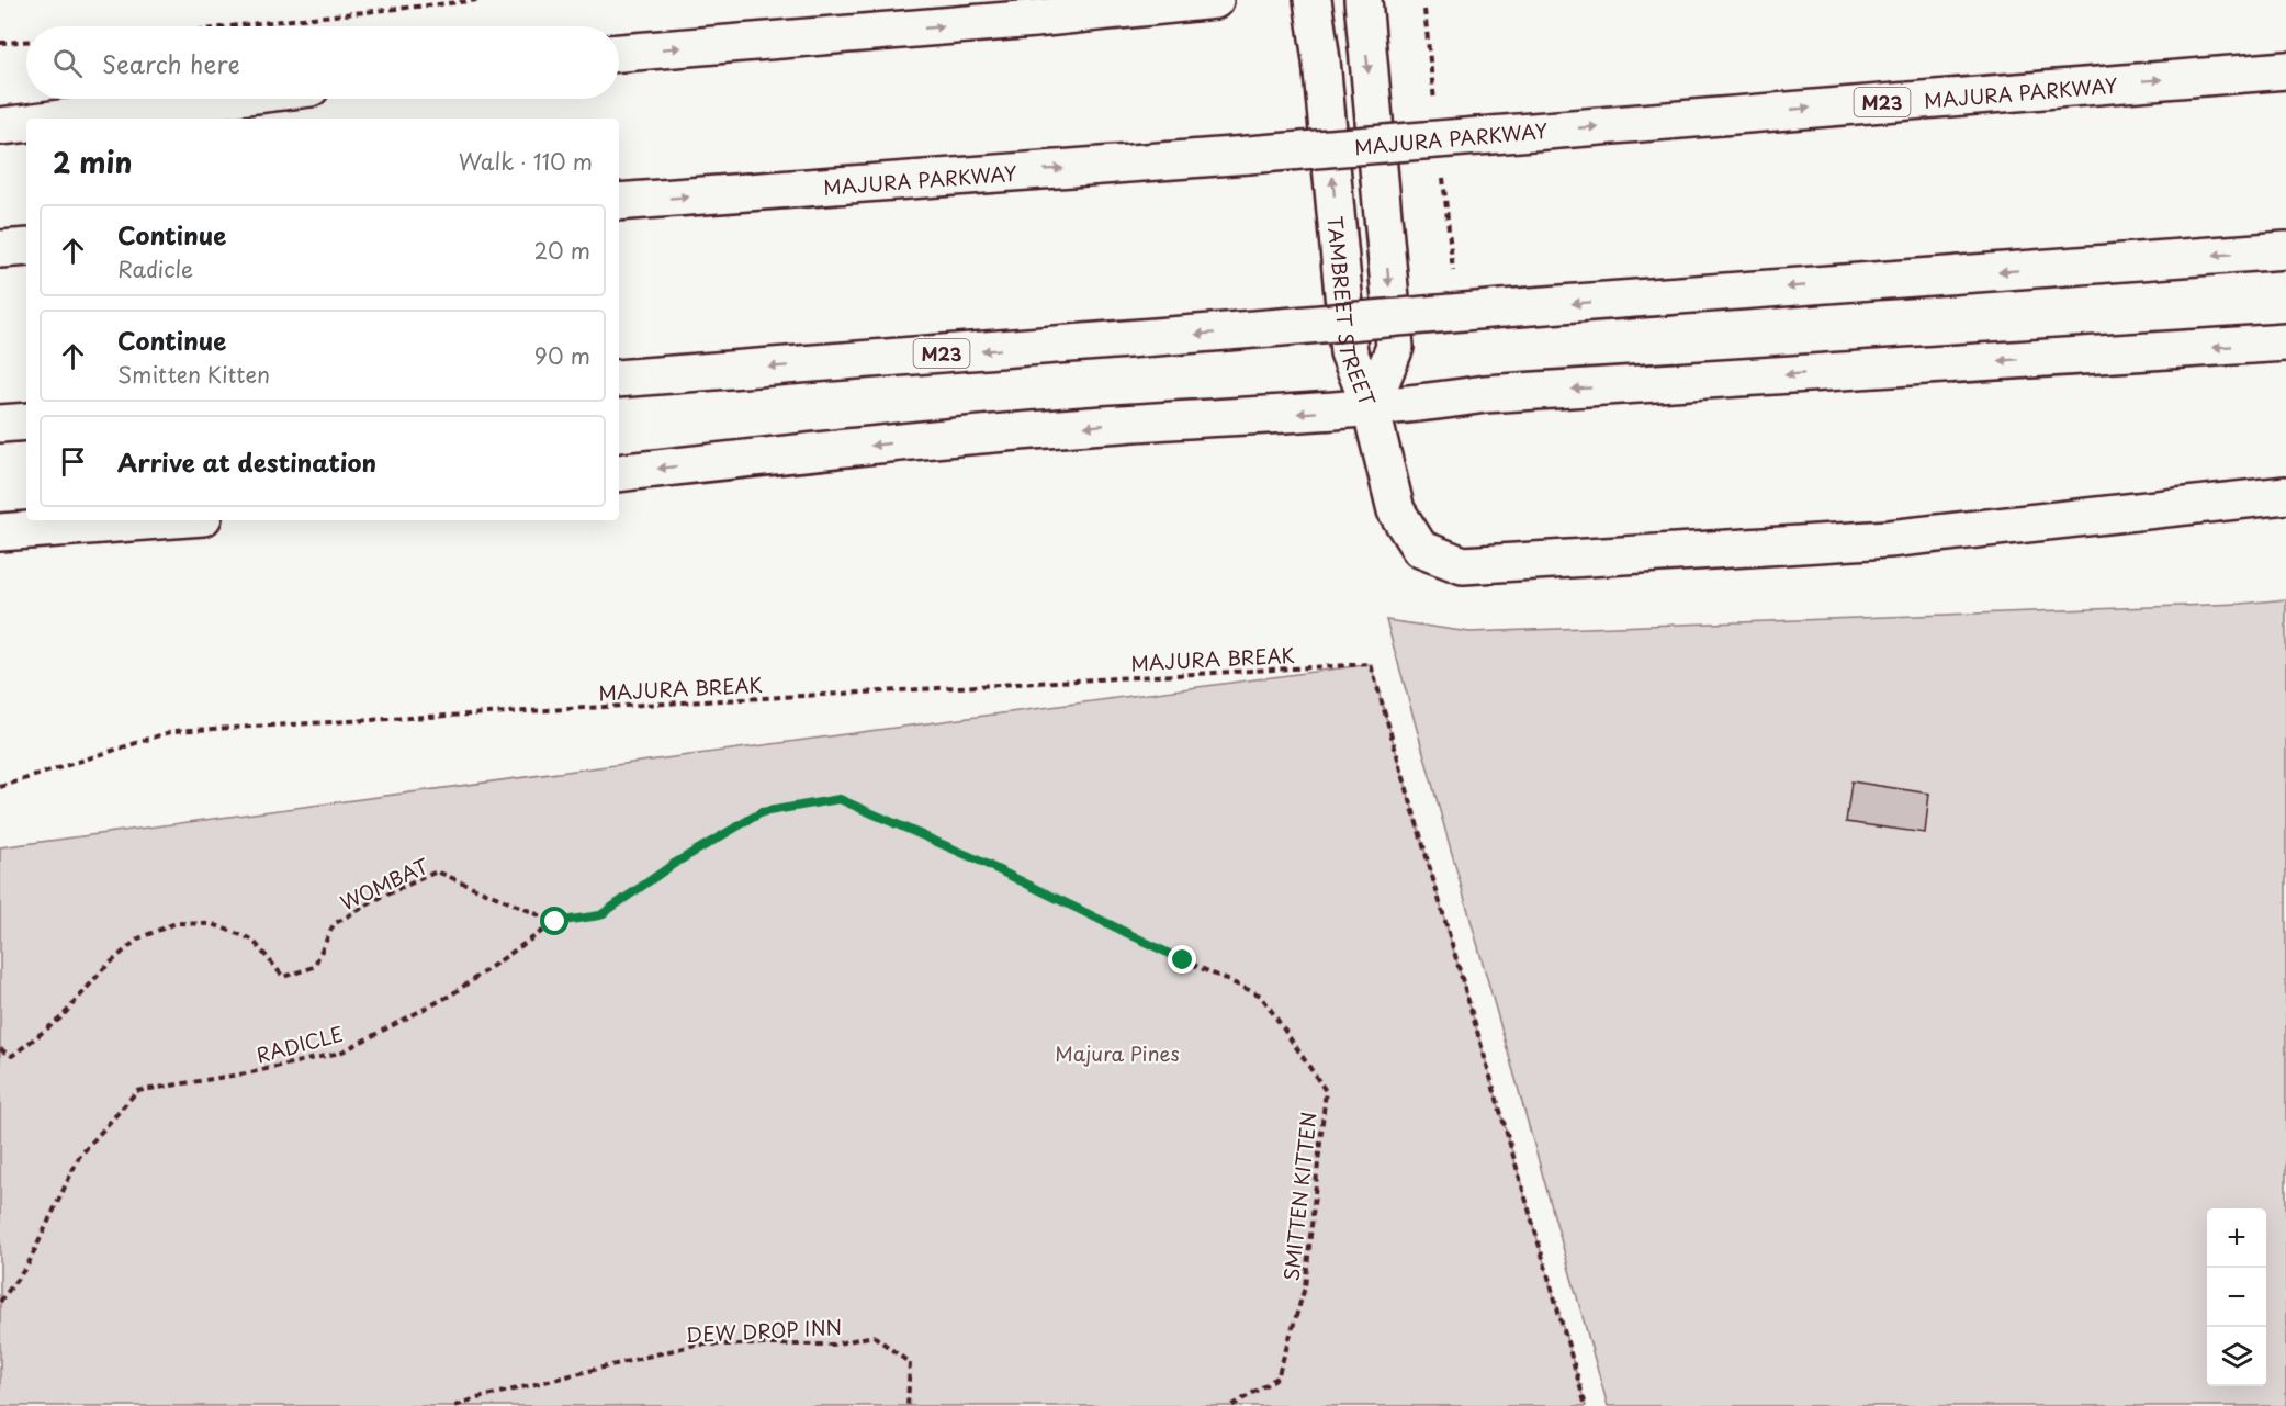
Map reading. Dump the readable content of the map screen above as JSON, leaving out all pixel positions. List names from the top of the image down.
{
  "streets": {
    "main road": ["MAJURA PARKWAY", "M23", "TAMBREET STREET"],
    "path": [
      "MAJURA BREAK",
      "WOMBAT",
      "RADICLE",
      "SMITTEN KITTEN",
      "DEW DROP INN"
    ]
  },
  "crossings": [
    ["WOMBAT", "RADICLE"],
    ["RADICLE", "SMITTEN KITTEN"]
  ],
  "parks": ["Majura Pines"],
  "page": {
    "search": "Search here",
    "heading": ["2 min", "Walk · 110 m"],
    "list": [
      ["Continue", "Radicle", "20 m"],
      ["Continue", "Smitten Kitten", "90 m"],
      "Arrive at destination"
    ],
    "map_buttons": ["+", "−"]
  }
}
